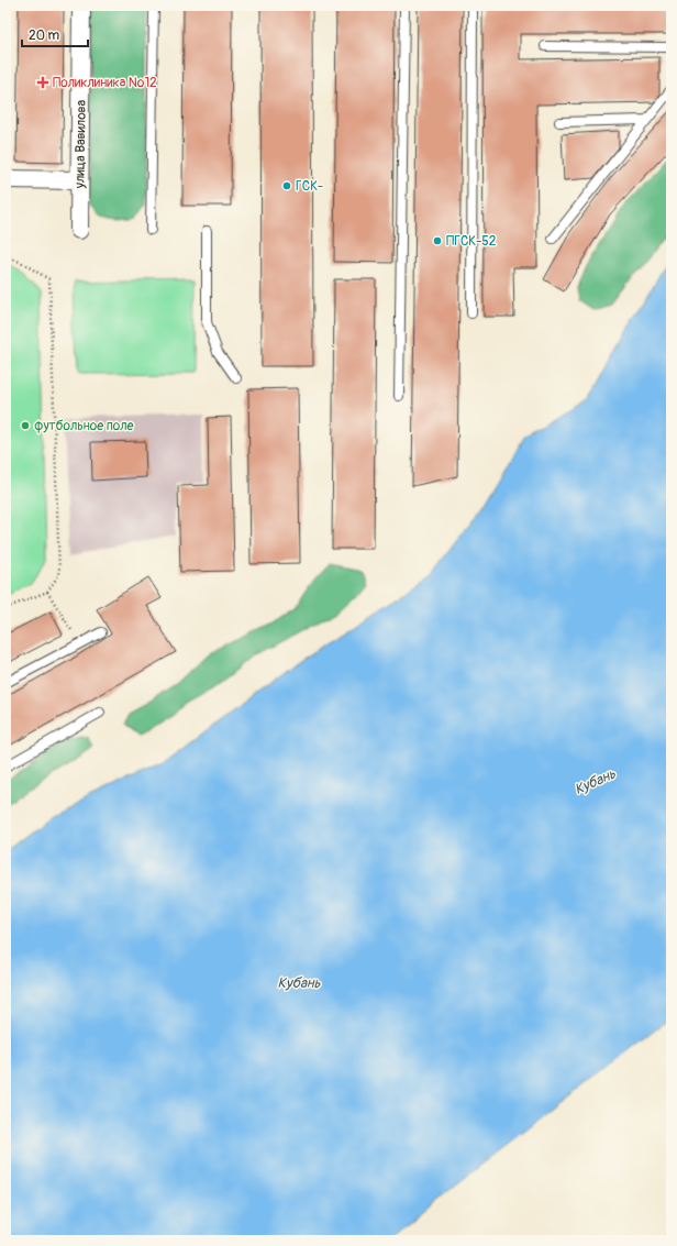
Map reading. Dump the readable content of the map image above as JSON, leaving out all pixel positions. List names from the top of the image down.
{
  "streets": {
    "street": ["улица Вавилова"]
  },
  "water": ["Кубань"],
  "places": {
    "health": ["Поликлиника №12"],
    "other": ["ГСК-", "ПГСК-52", "футбольное поле"]
  },
  "scale_bar": "20 m"
}
